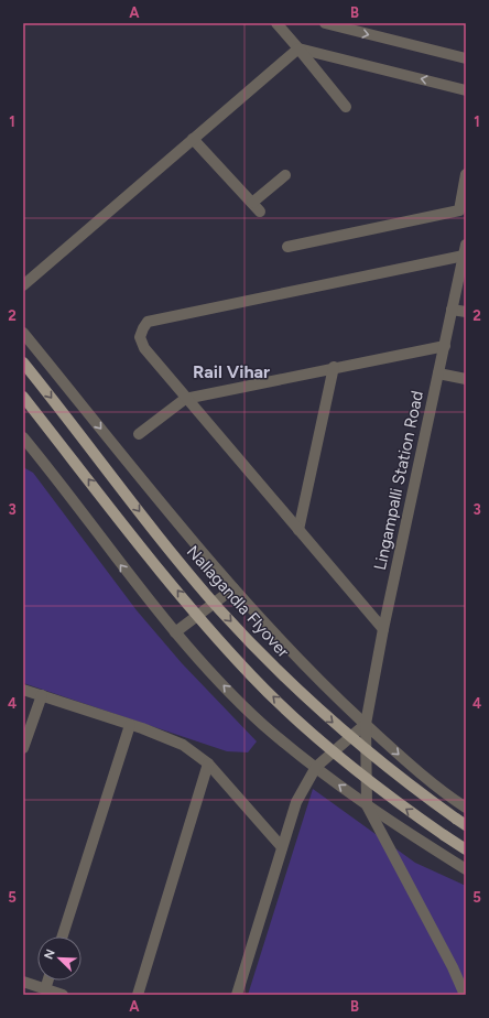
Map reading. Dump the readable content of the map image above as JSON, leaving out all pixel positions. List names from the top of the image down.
{
  "streets": {
    "main road": ["Nallagandla Flyover"],
    "street": ["Lingampalli Station Road"]
  },
  "districts": ["Rail Vihar"],
  "north": "top left",
  "grid": {
    "columns": ["A", "B"],
    "rows": [
      "1",
      "2",
      "3",
      "4",
      "5"
    ]
  }
}
